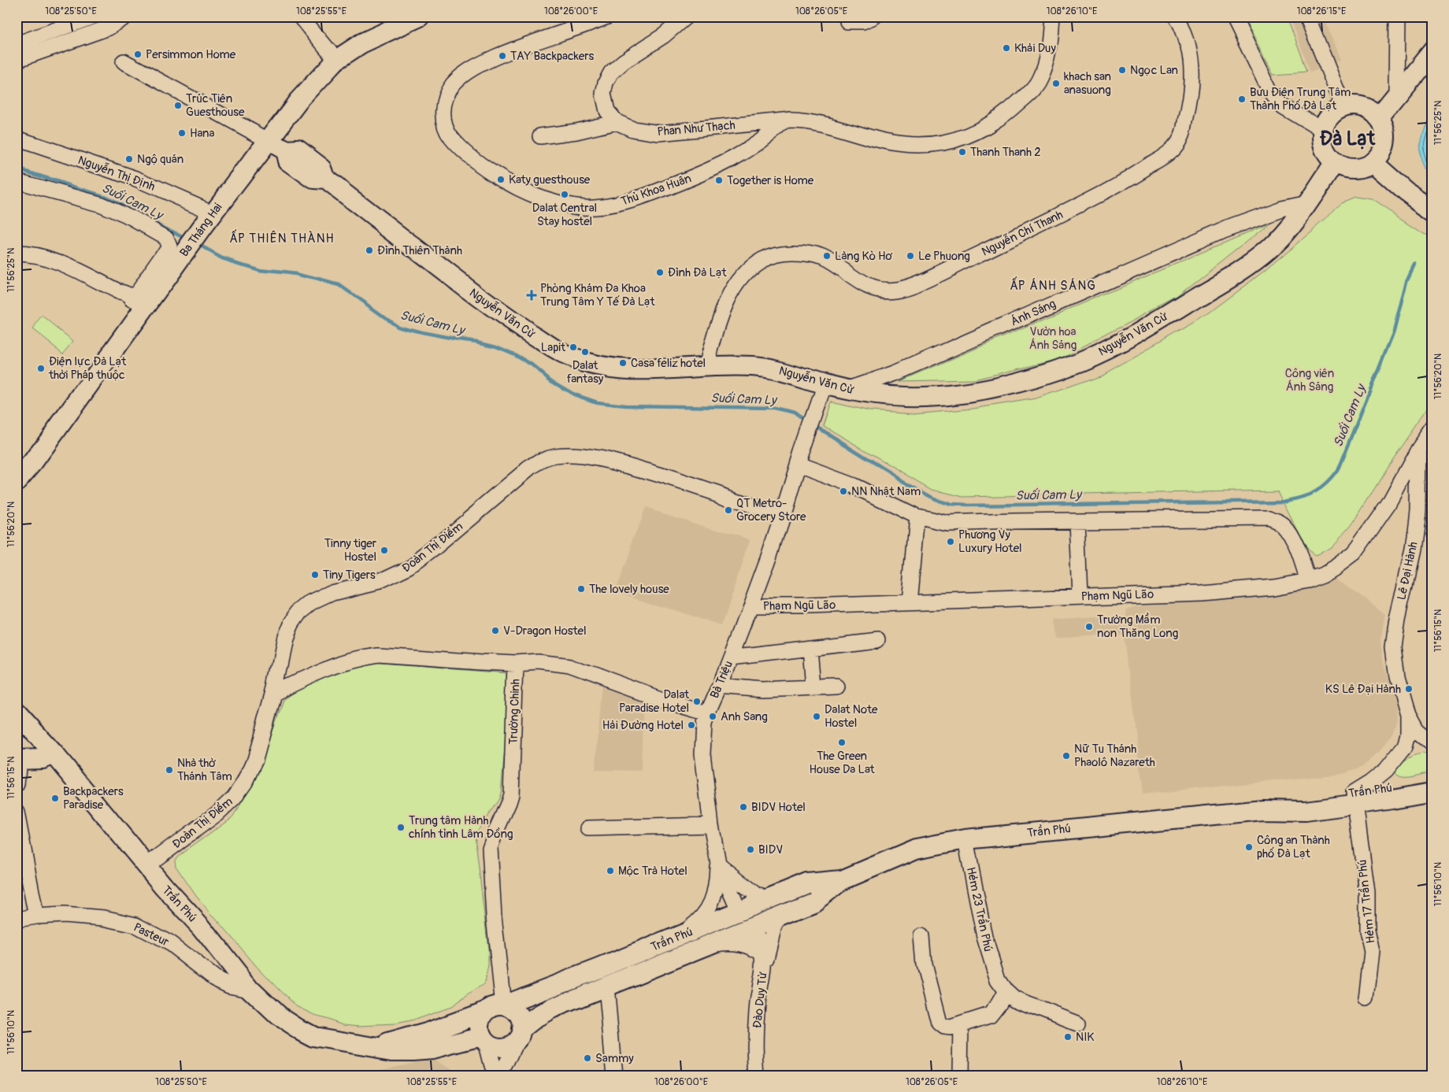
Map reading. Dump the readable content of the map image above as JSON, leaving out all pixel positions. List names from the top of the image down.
{
  "streets": {
    "main road": ["Ba Tháng Hai", "Nguyễn Văn Cừ", "Trần Phú"],
    "street": [
      "Phan Như Thạch",
      "Nguyễn Thị Định",
      "Thủ Khoa Huân",
      "Nguyễn Chí Thanh",
      "Ánh Sáng",
      "Đoàn Thị Điểm",
      "Lê Đại Hành",
      "Phạm Ngũ Lão",
      "Bà Triệu",
      "Trường Chinh",
      "Hẻm 17 Trần Phú",
      "Hẻm 23 Trần Phú",
      "Pasteur",
      "Đào Duy Từ"
    ]
  },
  "crossings": [
    ["Phan Như Thạch", "Thủ Khoa Huân"],
    ["Nguyễn Thị Định", "Ba Tháng Hai"],
    ["Ba Tháng Hai", "Nguyễn Văn Cừ"],
    ["Nguyễn Chí Thanh", "Nguyễn Văn Cừ"],
    ["Ánh Sáng", "Nguyễn Văn Cừ"],
    ["Nguyễn Văn Cừ", "Bà Triệu"],
    ["Đoàn Thị Điểm", "Bà Triệu"],
    ["Đoàn Thị Điểm", "Trường Chinh"],
    ["Đoàn Thị Điểm", "Trần Phú"],
    ["Lê Đại Hành", "Phạm Ngũ Lão"],
    ["Lê Đại Hành", "Trần Phú"],
    ["Lê Đại Hành", "Hẻm 17 Trần Phú"],
    ["Phạm Ngũ Lão", "Bà Triệu"],
    ["Bà Triệu", "Trần Phú"],
    ["Trường Chinh", "Trần Phú"],
    ["Trần Phú", "Hẻm 17 Trần Phú"],
    ["Trần Phú", "Hẻm 23 Trần Phú"],
    ["Trần Phú", "Pasteur"],
    ["Trần Phú", "Đào Duy Từ"]
  ],
  "districts": ["Đà Lạt", "ẤP THIÊN THÀNH", "ẤP ÁNH SÁNG"],
  "water": ["Suối Cam Ly"],
  "parks": ["Vườn hoa Ánh Sáng", "Công viên Ánh Sáng"],
  "places": {
    "other": [
      "Khải Duy",
      "Persimmon Home",
      "TAY Backpackers",
      "Ngọc Lan",
      "khach san anasuong",
      "Bưu Điện Trung Tâm Thành Phố Đà Lạt",
      "Trúc Tiên Guesthouse",
      "Hana",
      "Thanh Thanh 2",
      "Ngộ quán",
      "Katy guesthouse",
      "Together is Home",
      "Dalat Central Stay hostel",
      "Đình Thiên Thành",
      "Làng Kò Hơ",
      "Le Phuong",
      "Đình Đà Lạt",
      "Lapit",
      "Dalat fantasy",
      "Casa feliz hotel",
      "Điện lực Đà Lạt thời Pháp thuộc",
      "NN Nhật Nam",
      "QT Metro- Grocery Store",
      "Phương Vy Luxury Hotel",
      "Tinny tiger Hostel",
      "Tiny Tigers",
      "The lovely house",
      "Trường Mầm non Thăng Long",
      "V-Dragon Hostel",
      "KS Lê Đại Hành",
      "Dalat Paradise Hotel",
      "Anh Sang",
      "Dalat Note Hostel",
      "Hải Đường Hotel",
      "The Green House Da Lat",
      "Nữ Tu Thánh Phaolô Nazareth",
      "Nhà thờ Thánh Tâm",
      "Backpackers Paradise",
      "BIDV Hotel",
      "Trung tâm Hành chính tỉnh Lâm Đồng",
      "Công an Thành phố Đà Lạt",
      "BIDV",
      "Mộc Trà Hotel",
      "NIK",
      "Sammy"
    ],
    "health": ["Phòng Khám Đa Khoa Trung Tâm Y Tế Đà Lạt"]
  },
  "coordinates": [
    "108°25'50\"E",
    "108°25'55\"E",
    "108°26'00\"E",
    "108°26'05\"E",
    "108°26'10\"E",
    "108°26'15\"E",
    "11°56'25\"N",
    "11°56'20\"N",
    "11°56'15\"N",
    "11°56'10\"N"
  ]
}
